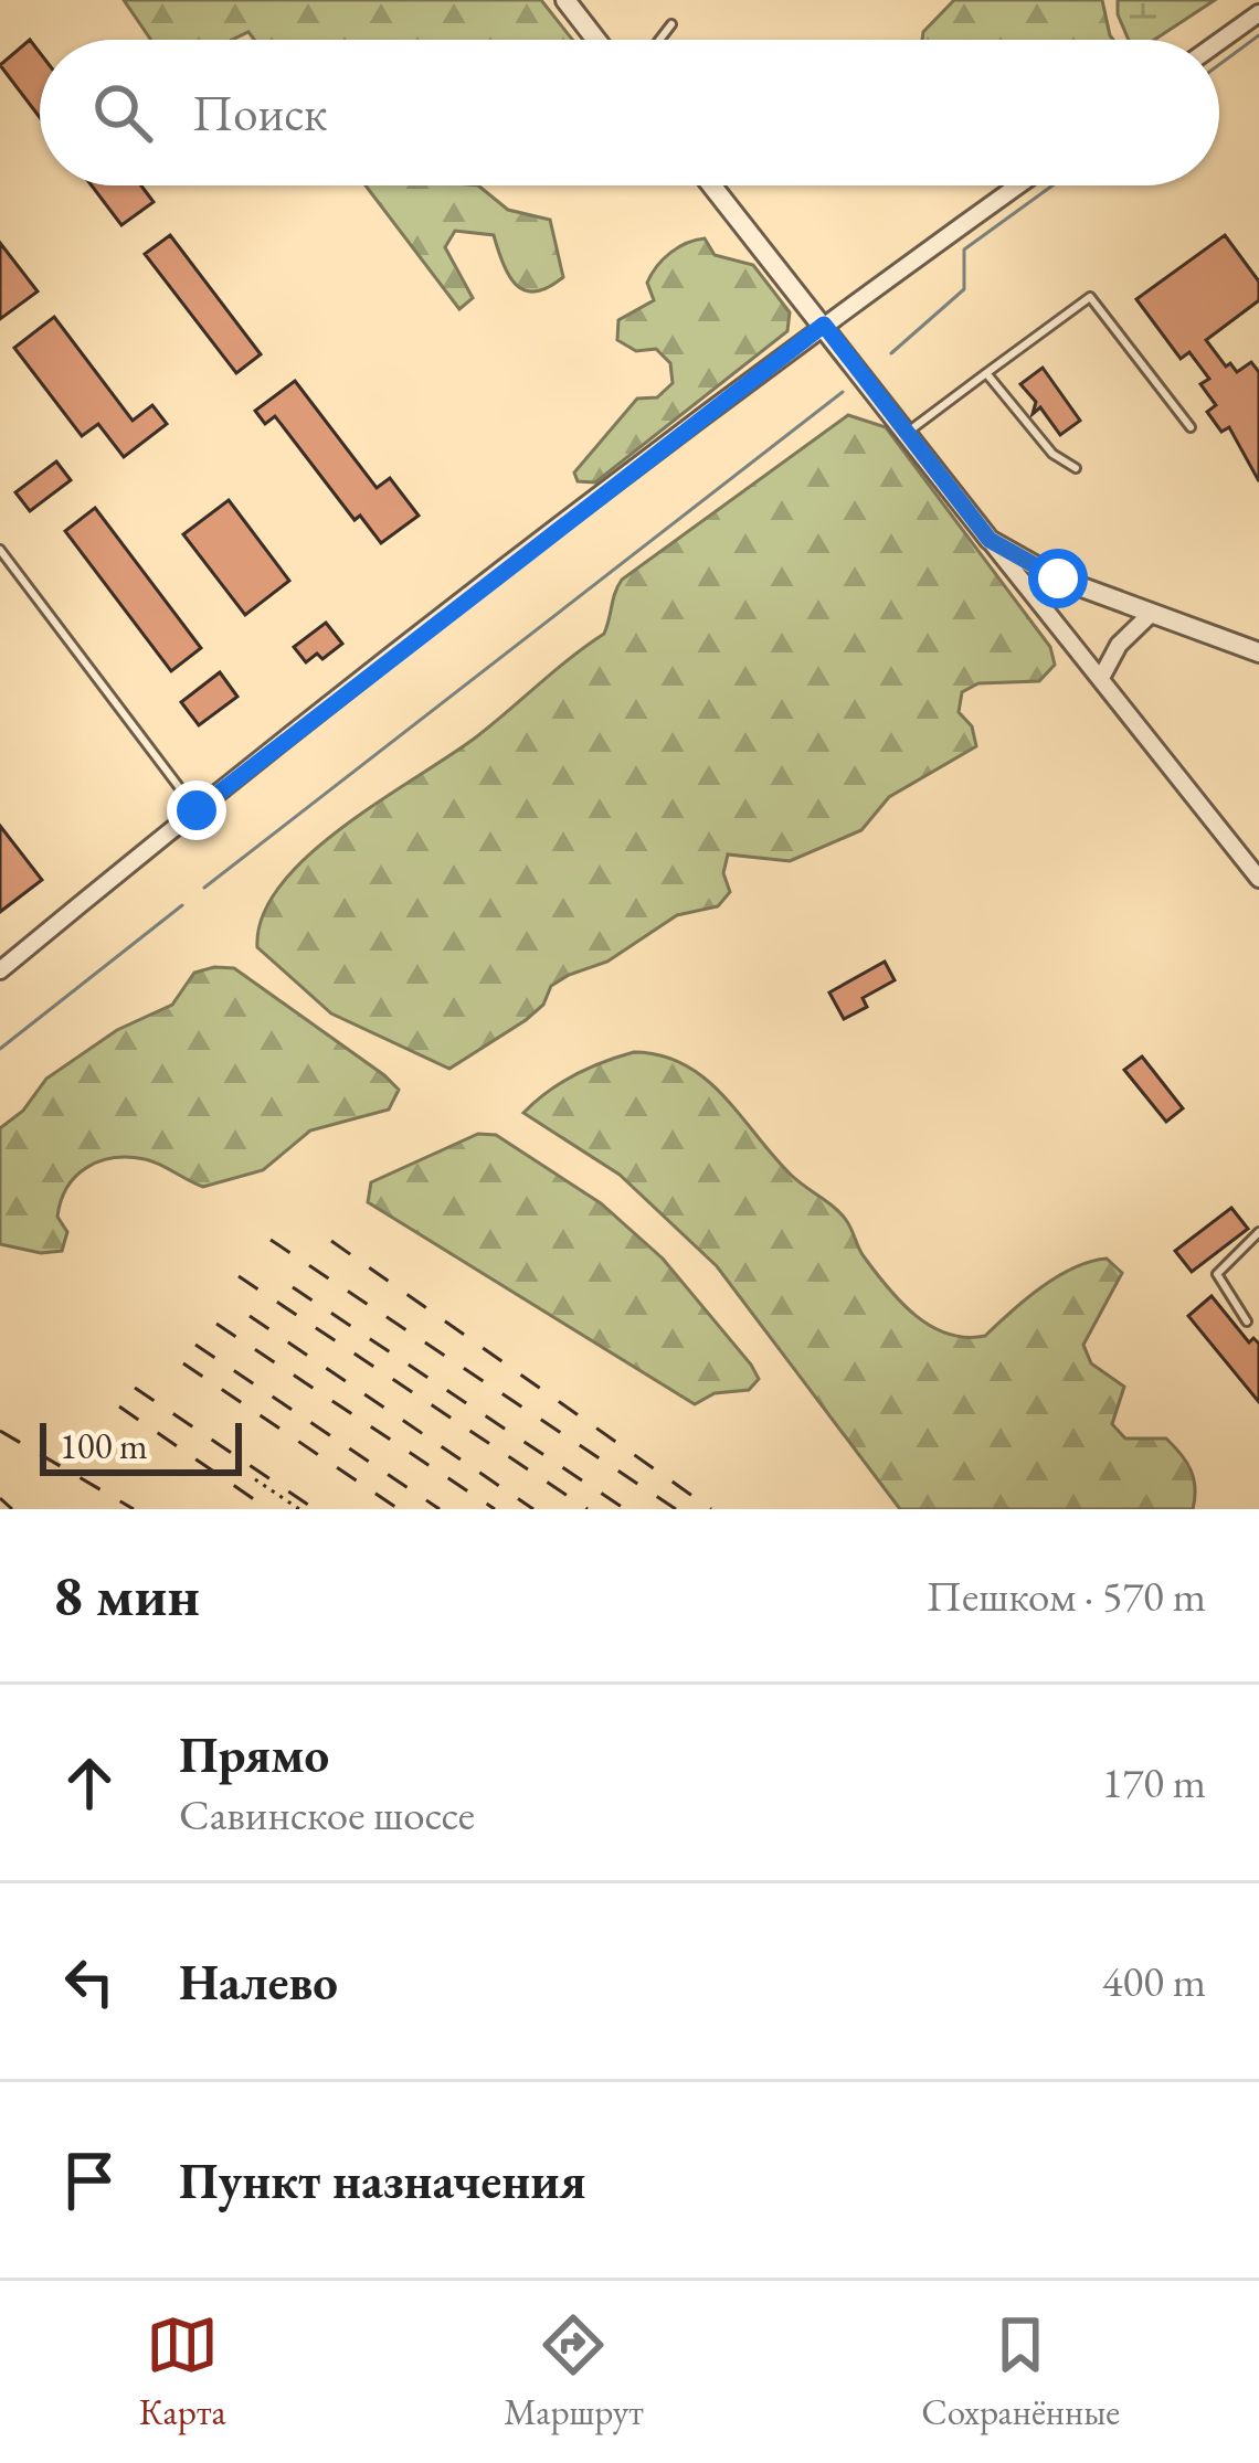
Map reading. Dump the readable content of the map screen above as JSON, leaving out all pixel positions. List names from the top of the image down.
{
  "scale_bar": "100 m",
  "page": {
    "search": "Поиск",
    "scale": "100 m",
    "heading": ["8 мин", "Пешком · 570 m"],
    "list": [
      ["Прямо", "Савинское шоссе", "170 m"],
      ["Налево", "400 m"],
      "Пункт назначения"
    ],
    "nav": ["Карта", "Маршрут", "Сохранённые"]
  }
}
